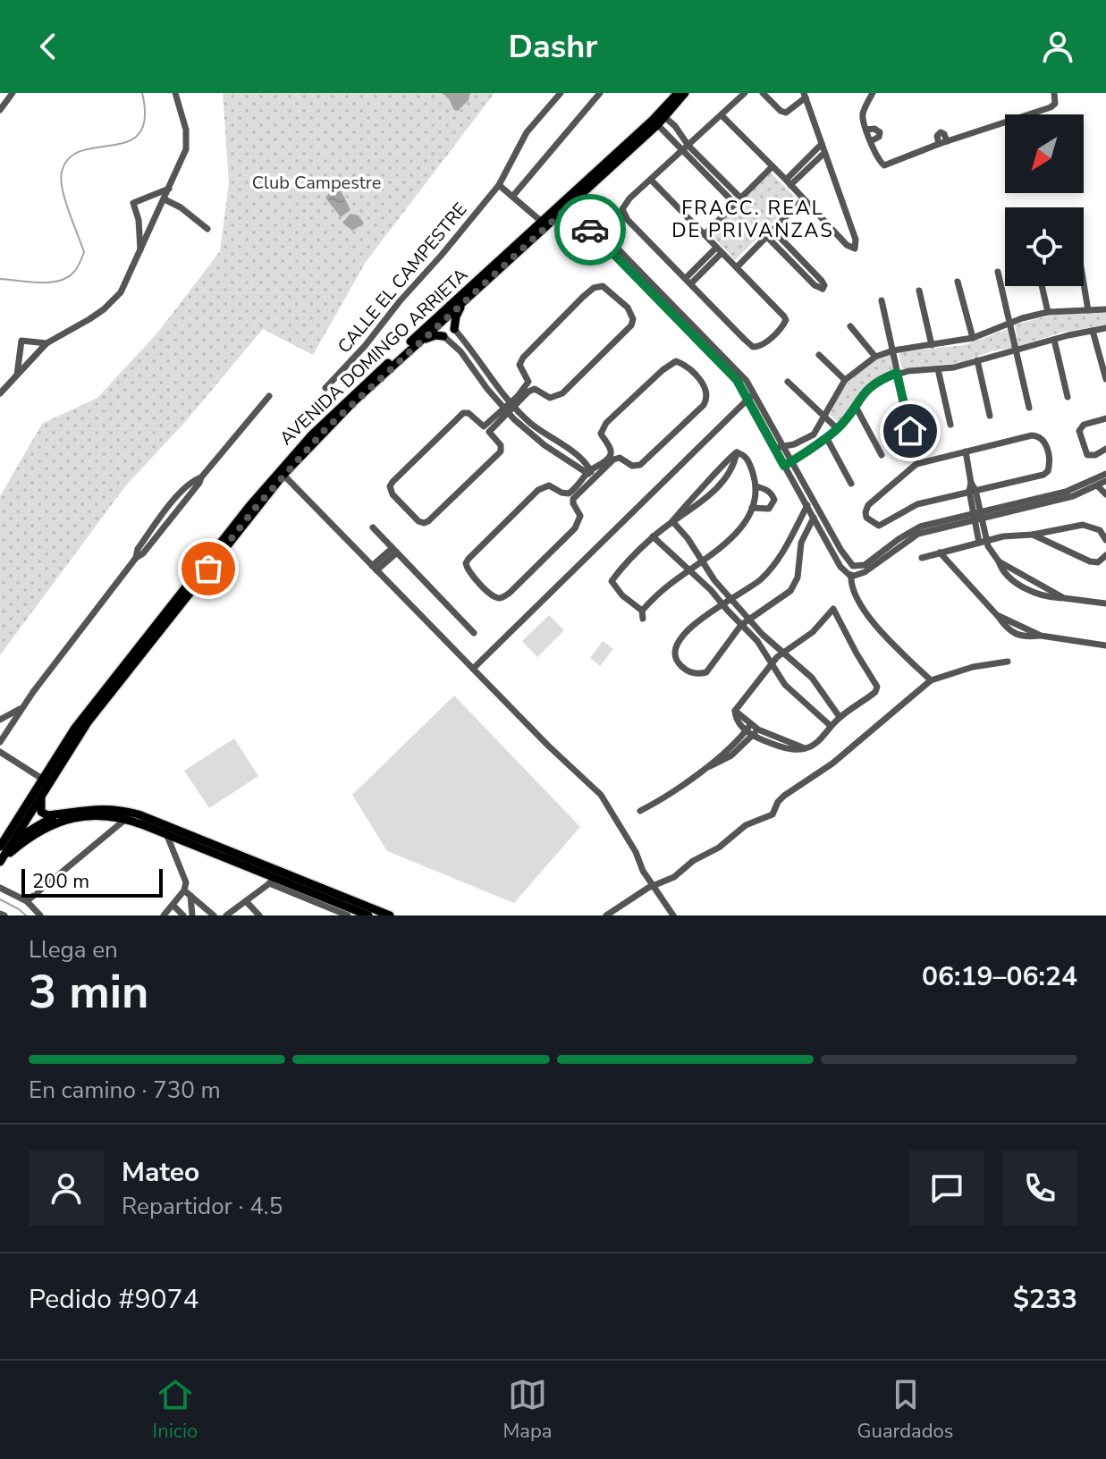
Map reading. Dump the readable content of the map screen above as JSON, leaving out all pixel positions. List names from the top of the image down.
{
  "streets": {
    "main road": ["AVENIDA DOMINGO ARRIETA"],
    "street": ["CALLE EL CAMPESTRE"]
  },
  "districts": ["FRACC. REAL DE PRIVANZAS"],
  "parks": ["Club Campestre"],
  "scale_bar": "200 m",
  "north": "bottom left",
  "page": {
    "header": "Dashr",
    "scale": "200 m",
    "heading": ["3 min", "Llega en", "06:19–06:24"],
    "panel": [
      "Mateo",
      "Repartidor · 4.5",
      "Pedido #9074",
      "$233"
    ],
    "bar": "En camino · 730 m",
    "tabs": ["Inicio", "Mapa", "Guardados"]
  }
}
